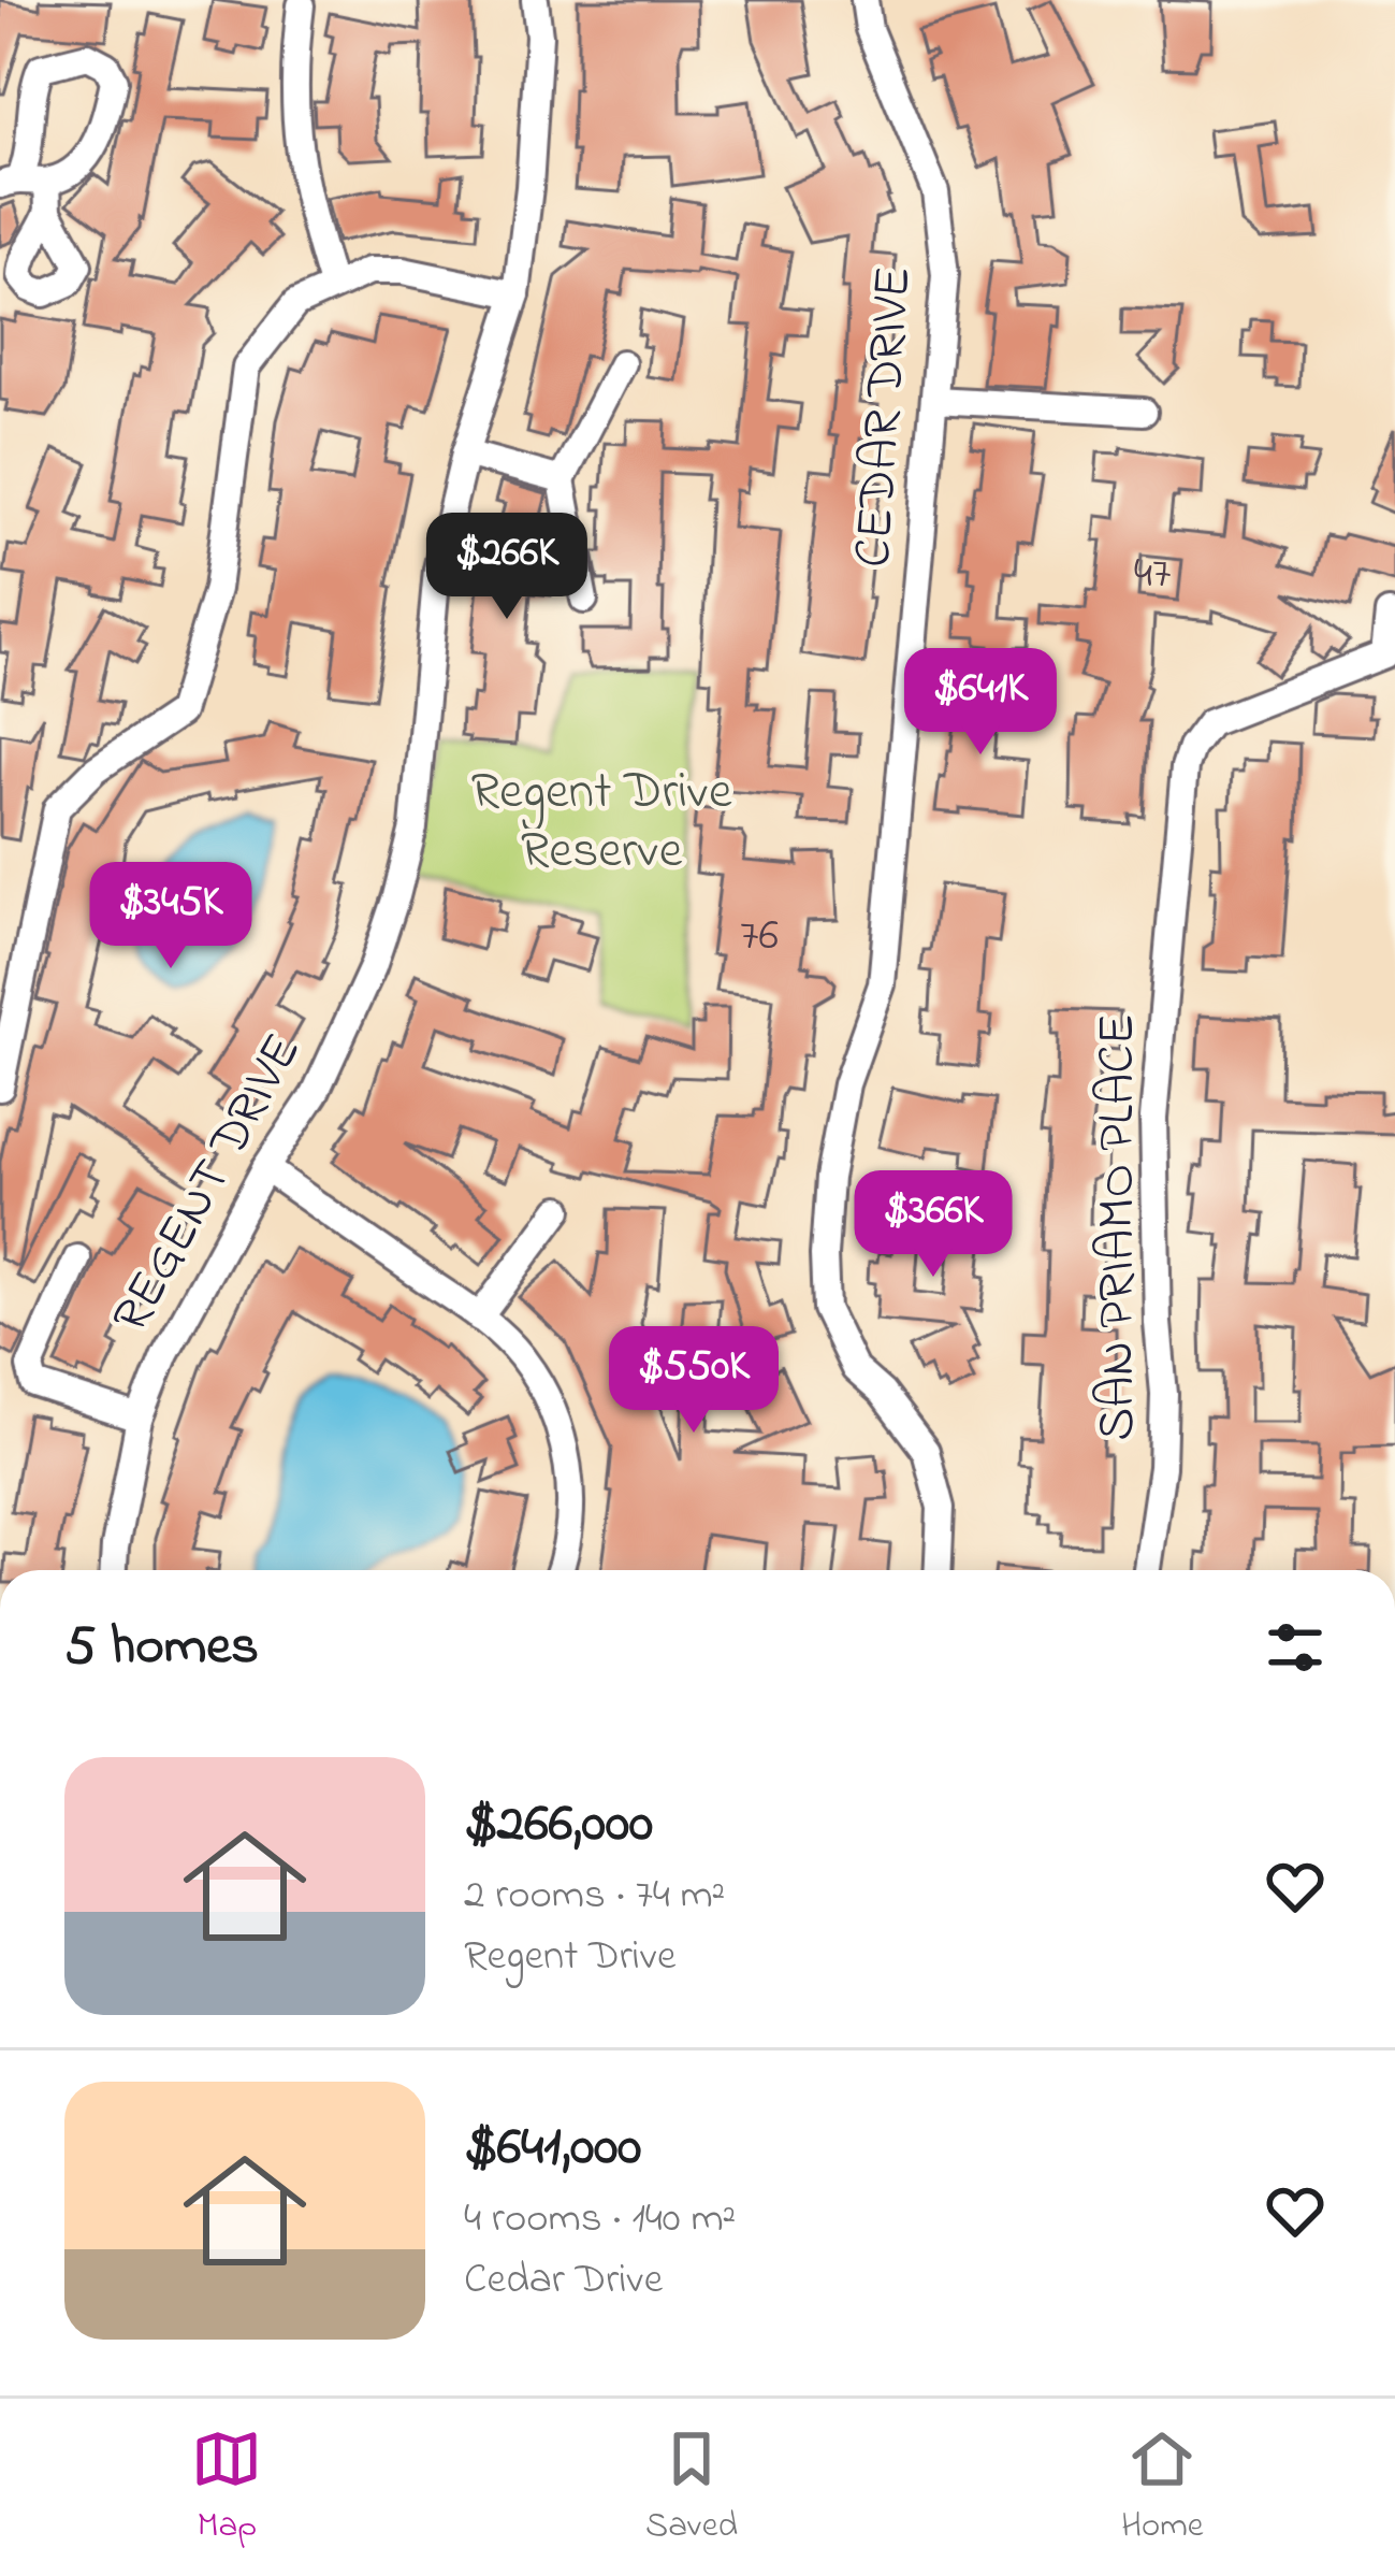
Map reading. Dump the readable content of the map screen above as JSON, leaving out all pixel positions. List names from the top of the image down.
{
  "streets": {
    "street": ["CEDAR DRIVE", "REGENT DRIVE", "SAN PRIAMO PLACE"]
  },
  "parks": ["Regent Drive Reserve"],
  "house_numbers": ["47", "76"],
  "page": {
    "price": [
      "$266K",
      "$641K",
      "$345K",
      "$366K",
      "$550K"
    ],
    "heading": "5 homes",
    "list": [
      {
        "name": "$266,000",
        "note": "2 rooms · 74 m² · Regent Drive"
      },
      {
        "name": "$641,000",
        "note": "4 rooms · 140 m² · Cedar Drive"
      }
    ],
    "tabs": ["Map", "Saved", "Home"]
  }
}
